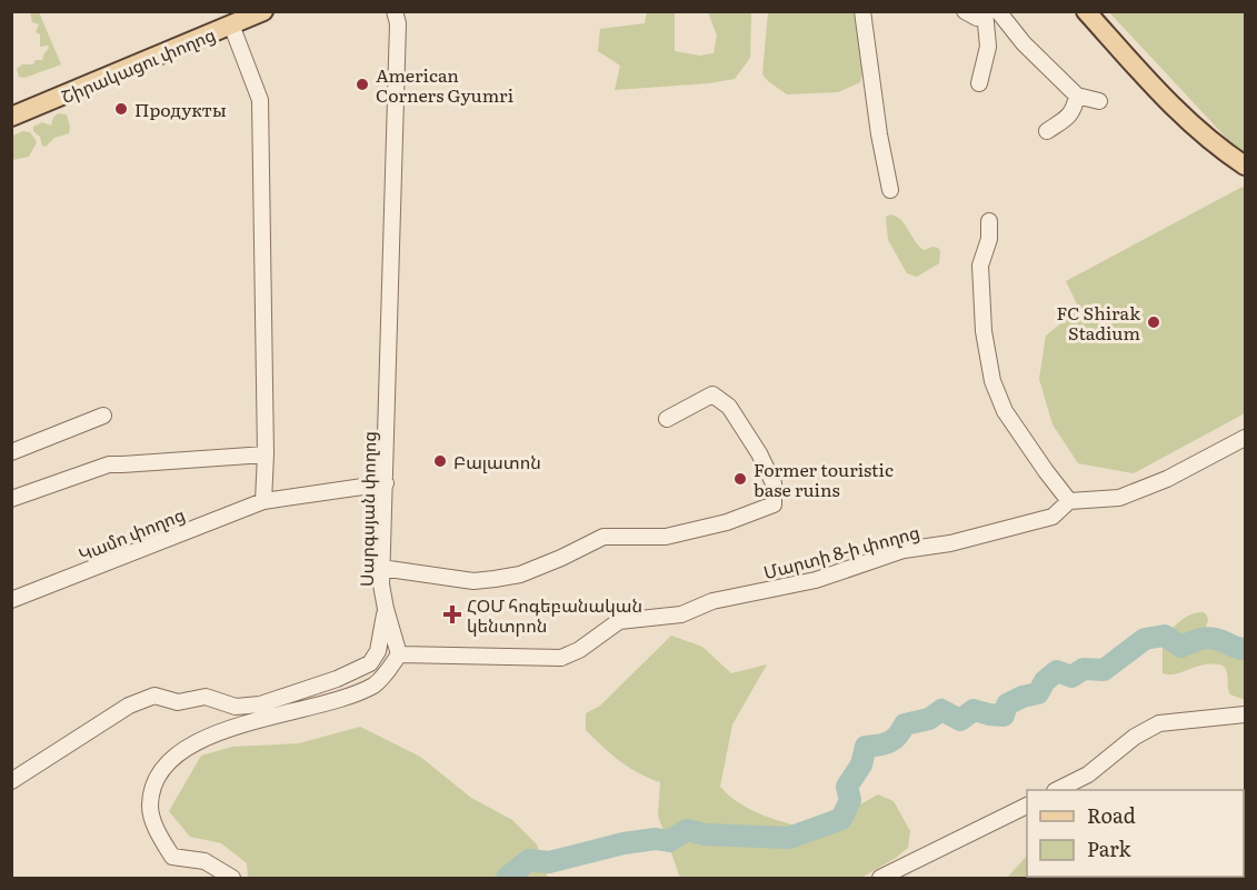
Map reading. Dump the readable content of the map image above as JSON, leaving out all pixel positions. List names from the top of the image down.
{
  "streets": {
    "main road": ["Շիրակացու փողոց"],
    "street": ["Սարգսյան փողոց", "Կամո փողոց", "Մարտի 8-ի փողոց"]
  },
  "crossings": [
    ["Սարգսյան փողոց", "Կամո փողոց"],
    ["Սարգսյան փողոց", "Մարտի 8-ի փողոց"]
  ],
  "places": {
    "other": [
      "American Corners Gyumri",
      "Продукты",
      "FC Shirak Stadium",
      "Բալատոն",
      "Former touristic base ruins"
    ],
    "health": ["ՀՕՄ հոգեբանական կենտրոն"]
  },
  "legend": ["Road", "Park"]
}
